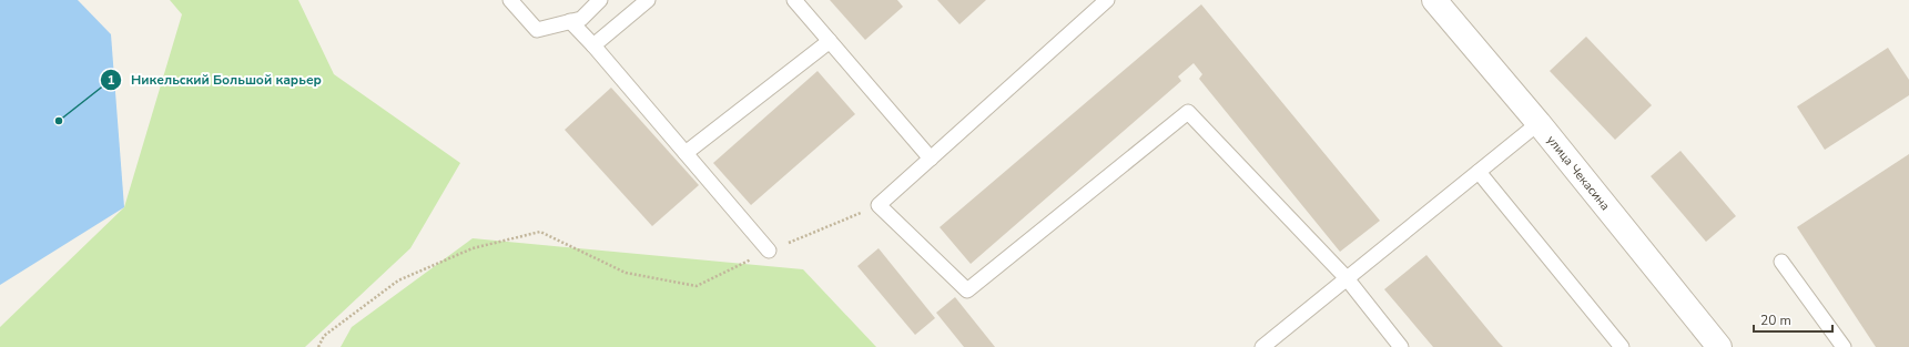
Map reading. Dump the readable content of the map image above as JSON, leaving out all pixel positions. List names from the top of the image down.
{
  "streets": {
    "street": ["улица Чекасина"]
  },
  "places": ["Никельский Большой карьер"],
  "scale_bar": "20 m"
}
